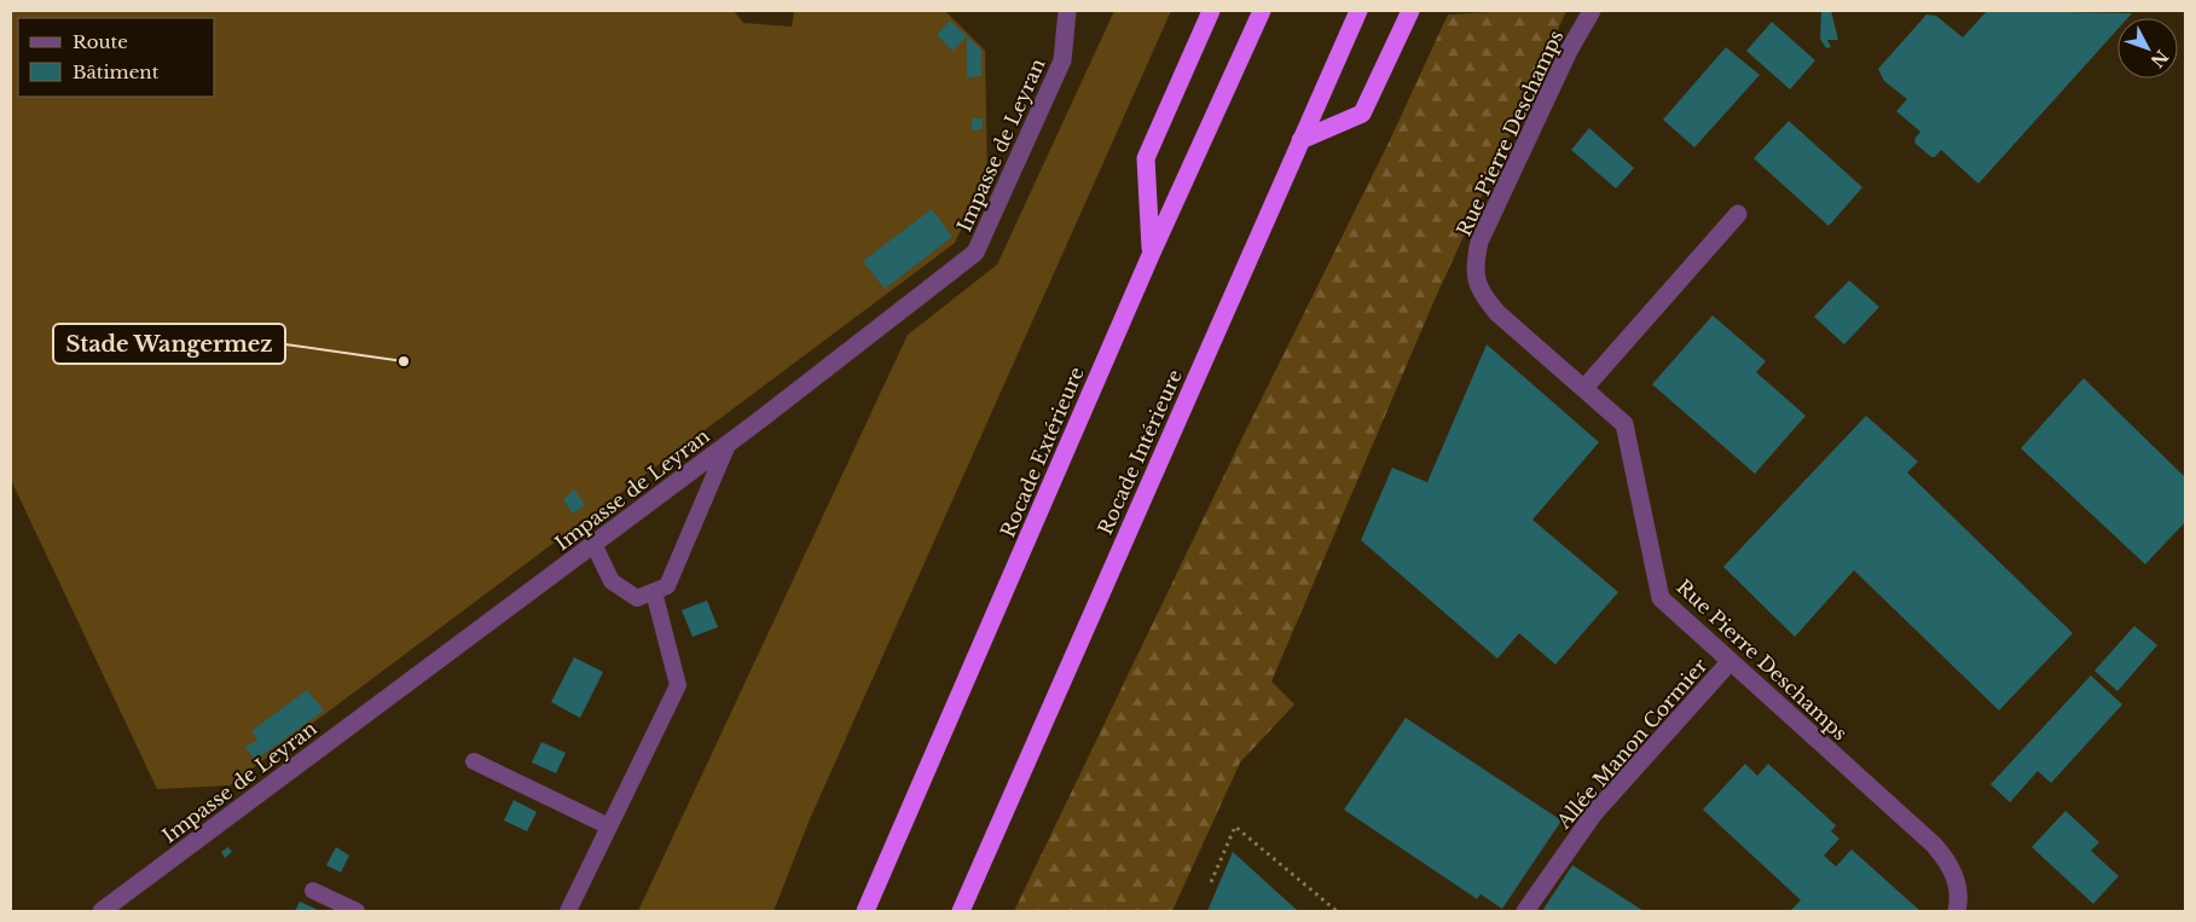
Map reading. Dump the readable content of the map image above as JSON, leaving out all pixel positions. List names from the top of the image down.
{
  "streets": {
    "highway": ["Rocade Extérieure", "Rocade Intérieure"],
    "street": ["Rue Pierre Deschamps", "Impasse de Leyran", "Allée Manon Cormier"]
  },
  "crossings": [
    ["Rue Pierre Deschamps", "Allée Manon Cormier"]
  ],
  "places": ["Stade Wangermez"],
  "legend": ["Route", "Bâtiment"],
  "north": "bottom right"
}
